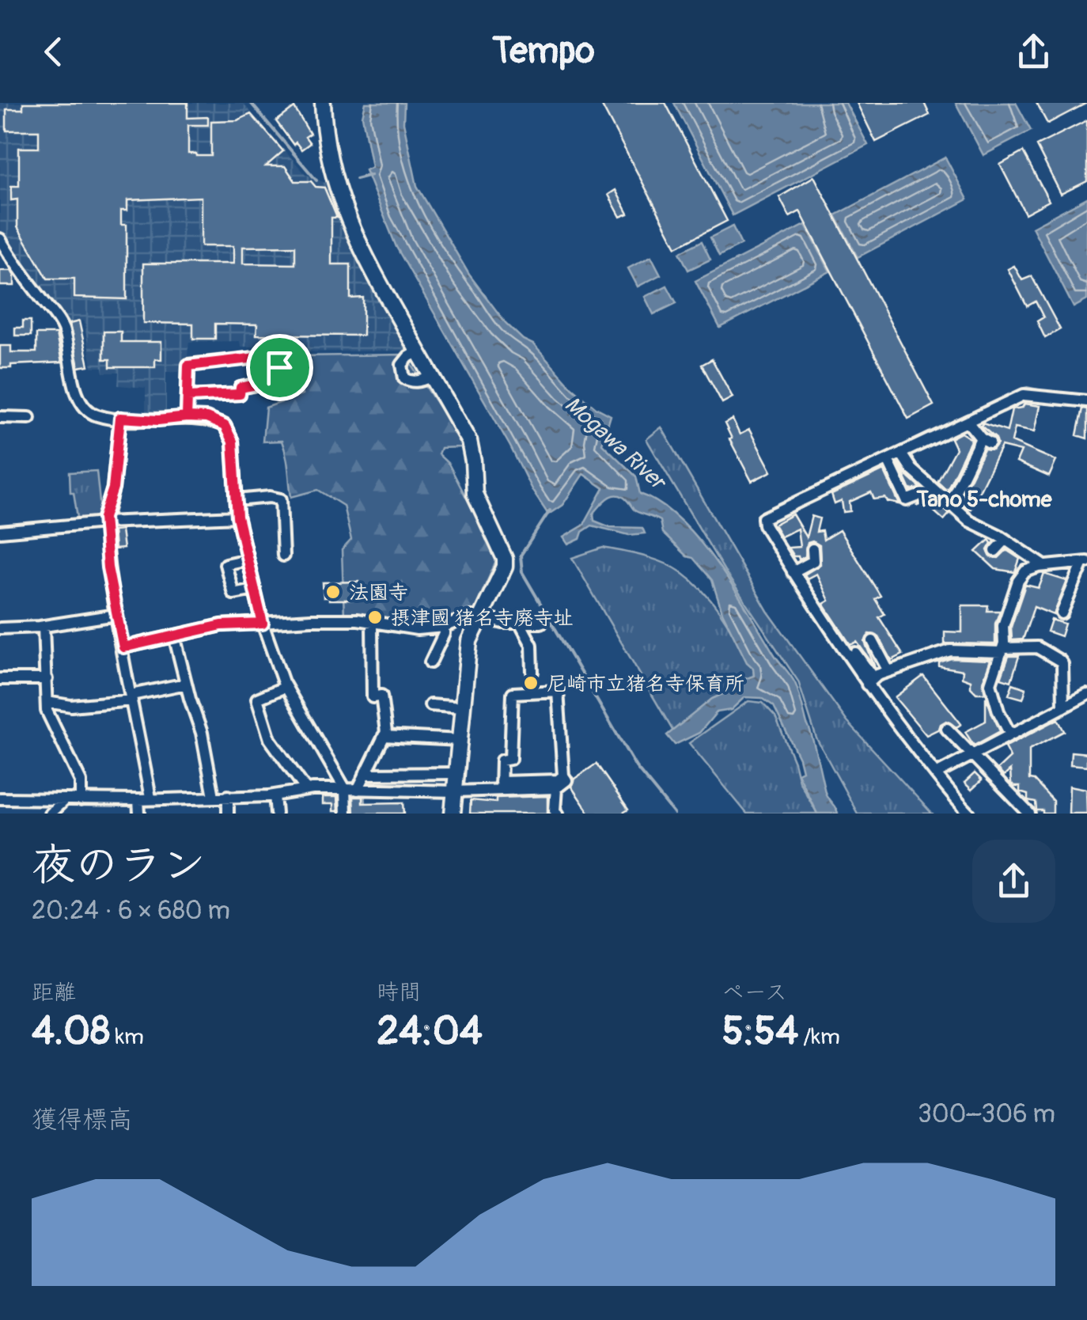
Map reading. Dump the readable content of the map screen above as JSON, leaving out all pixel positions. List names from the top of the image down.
{
  "districts": ["Tano 5-chome"],
  "water": ["Mogawa River"],
  "places": ["法園寺", "摂津國 猪名寺廃寺址", "尼崎市立猪名寺保育所"],
  "page": {
    "header": "Tempo",
    "heading": ["夜のラン", "20:24 · 6 × 680 m"],
    "stats": [
      ["距離", "4.08 km"],
      ["時間", "24:04"],
      ["ペース", "5:54 /km"]
    ],
    "chart": ["獲得標高", "300–306 m"]
  }
}
